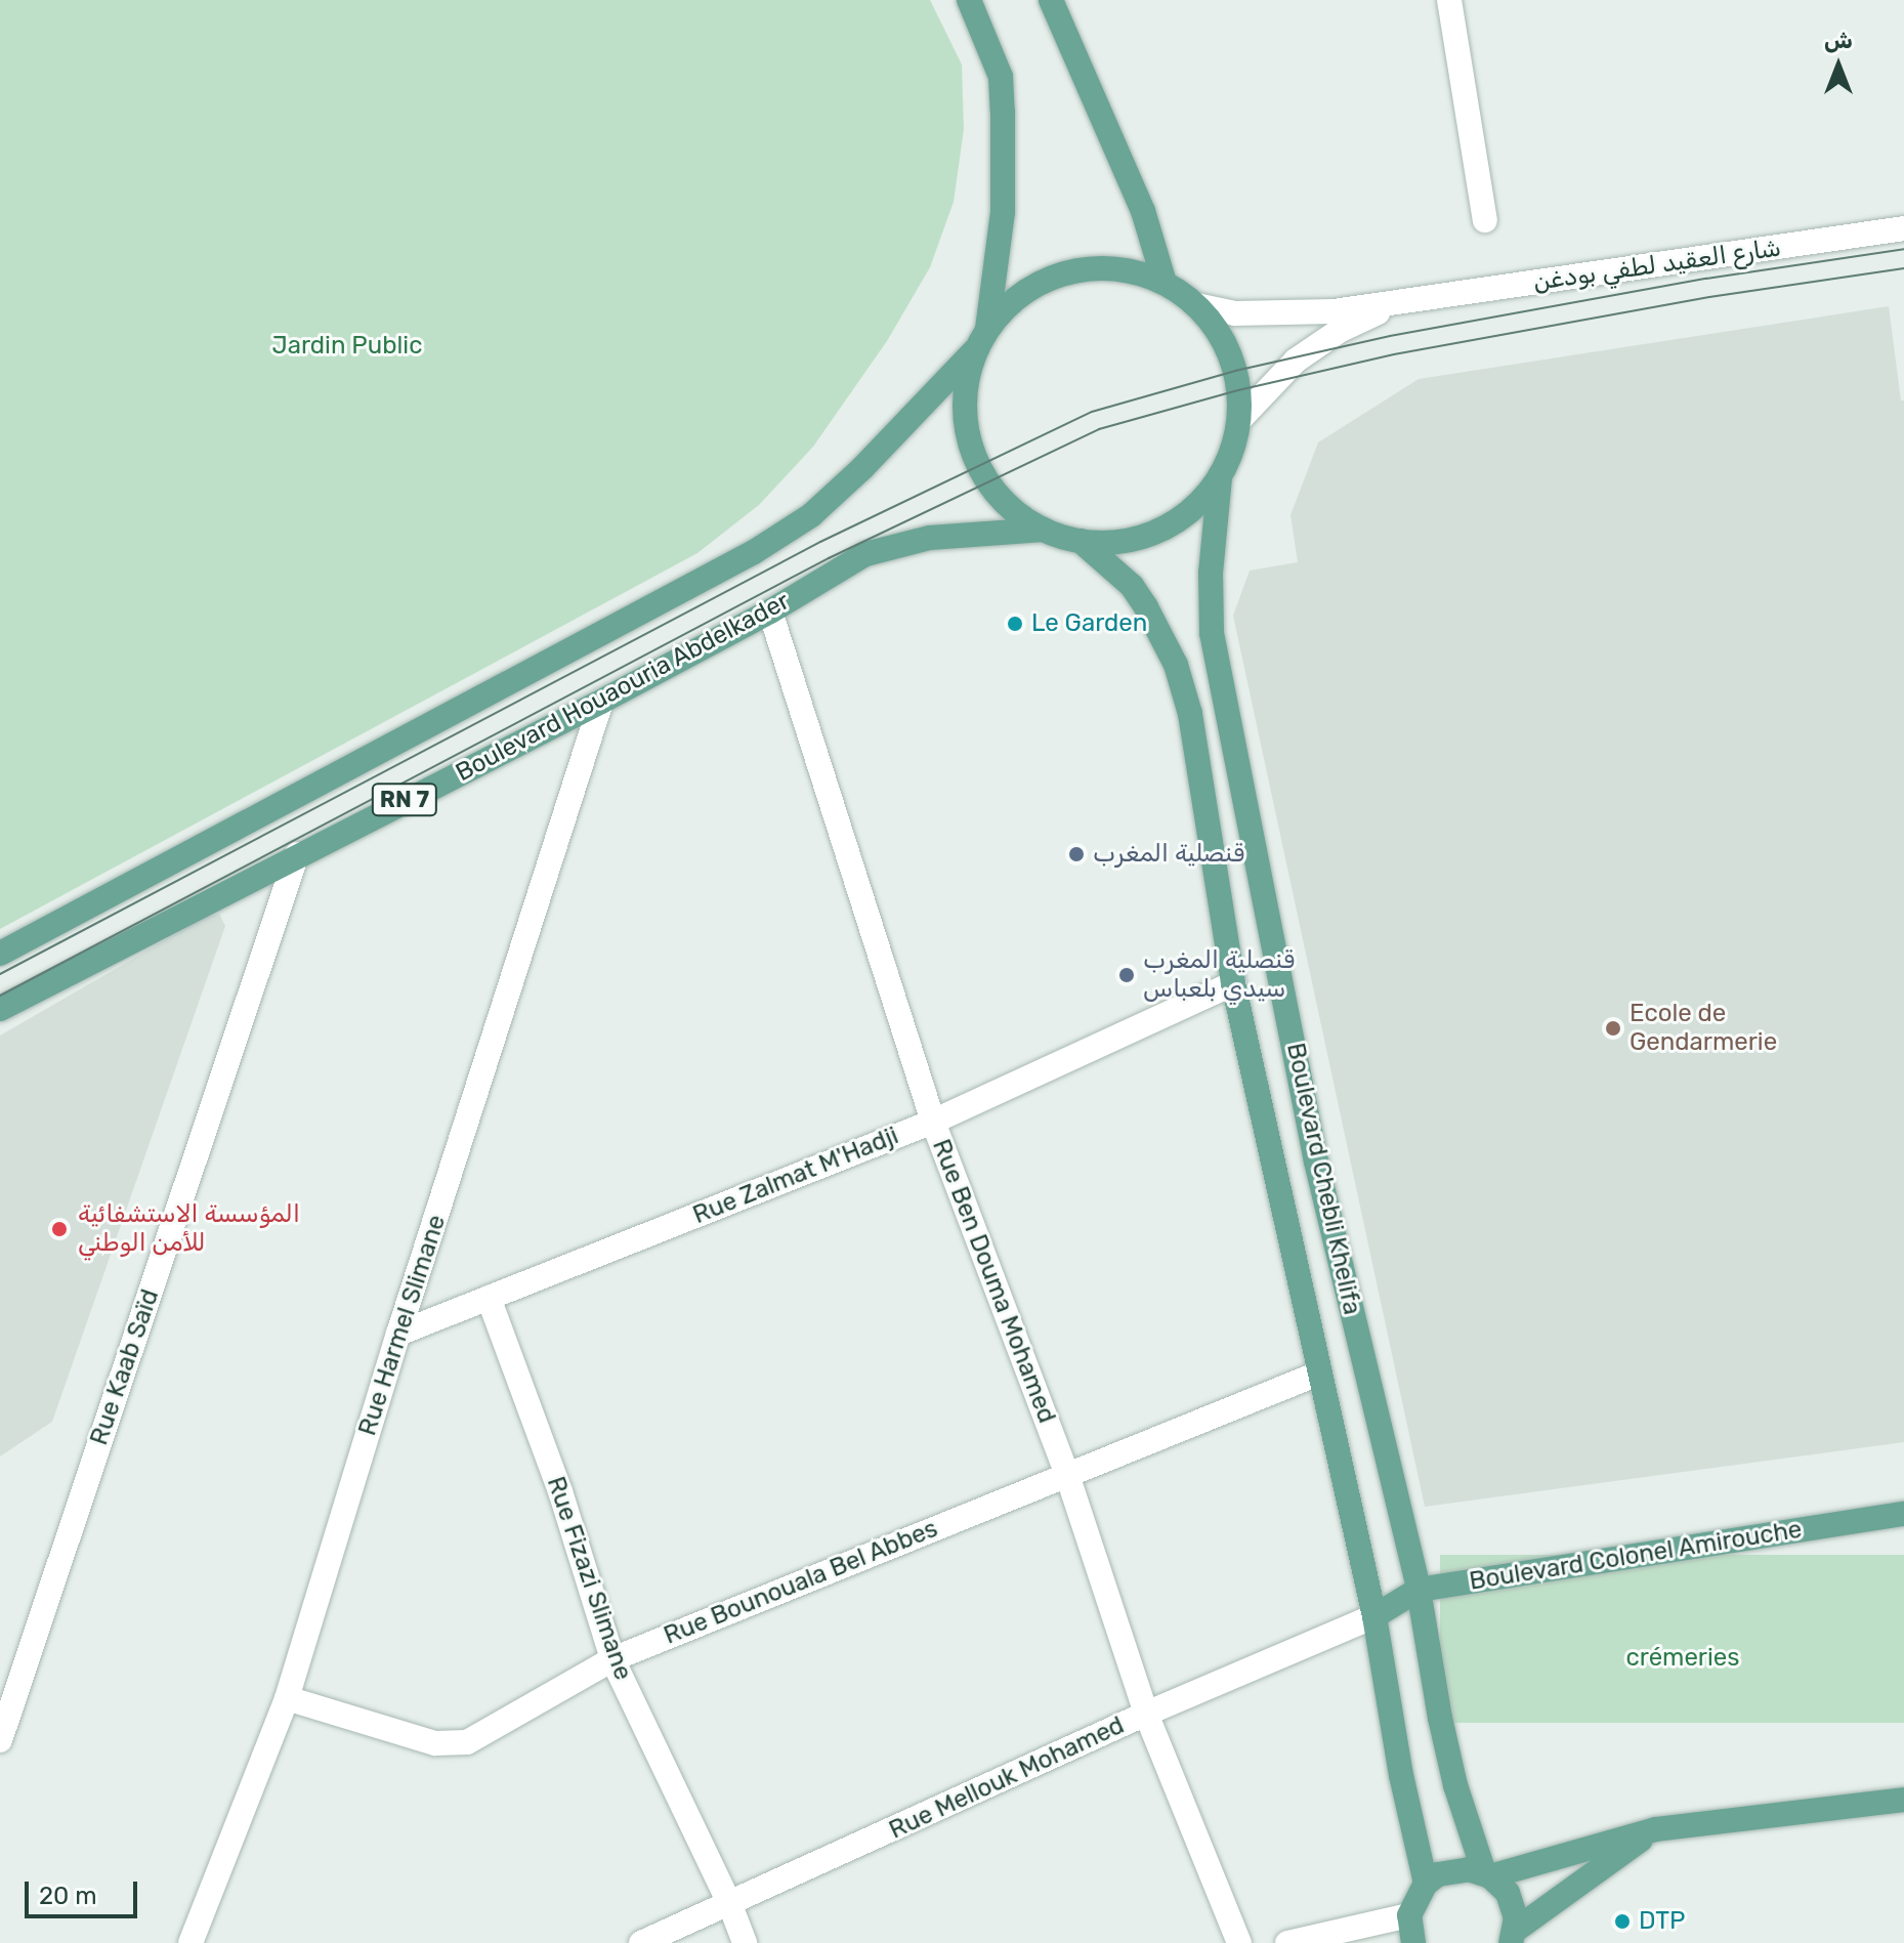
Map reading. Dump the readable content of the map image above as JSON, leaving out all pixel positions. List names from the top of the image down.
{
  "streets": {
    "main road": [
      "Boulevard Houaouria Abdelkader",
      "RN 7",
      "Boulevard Chebli Khelifa",
      "Boulevard Colonel Amirouche"
    ],
    "street": [
      "شارع العقيد لطفي بودغن",
      "Rue Zalmat M'Hadji",
      "Rue Ben Douma Mohamed",
      "Rue Harmel Slimane",
      "Rue Kaab Saïd",
      "Rue Fizazi Slimane",
      "Rue Bounouala Bel Abbes",
      "Rue Mellouk Mohamed"
    ]
  },
  "crossings": [
    ["Boulevard Houaouria Abdelkader", "RN 7"],
    ["Boulevard Houaouria Abdelkader", "Boulevard Chebli Khelifa"],
    ["Boulevard Houaouria Abdelkader", "Rue Ben Douma Mohamed"],
    ["Boulevard Houaouria Abdelkader", "Rue Harmel Slimane"],
    ["Boulevard Houaouria Abdelkader", "Rue Kaab Saïd"],
    ["RN 7", "Boulevard Chebli Khelifa"],
    ["Rue Zalmat M'Hadji", "Rue Ben Douma Mohamed"],
    ["Rue Zalmat M'Hadji", "Rue Harmel Slimane"],
    ["Rue Zalmat M'Hadji", "Rue Fizazi Slimane"],
    ["Boulevard Chebli Khelifa", "Boulevard Colonel Amirouche"],
    ["Rue Ben Douma Mohamed", "Rue Bounouala Bel Abbes"],
    ["Rue Ben Douma Mohamed", "Rue Mellouk Mohamed"],
    ["Rue Harmel Slimane", "Rue Bounouala Bel Abbes"],
    ["Boulevard Colonel Amirouche", "Rue Mellouk Mohamed"],
    ["Rue Fizazi Slimane", "Rue Bounouala Bel Abbes"],
    ["Rue Fizazi Slimane", "Rue Mellouk Mohamed"]
  ],
  "parks": ["Jardin Public", "crémeries"],
  "places": [
    "Le Garden",
    "قنصلية المغرب",
    "قنصلية المغرب سيدي بلعباس",
    "Ecole de Gendarmerie",
    "المؤسسة الاستشفائية للأمن الوطني",
    "DTP"
  ],
  "scale_bar": "20 m",
  "north": "top"
}
